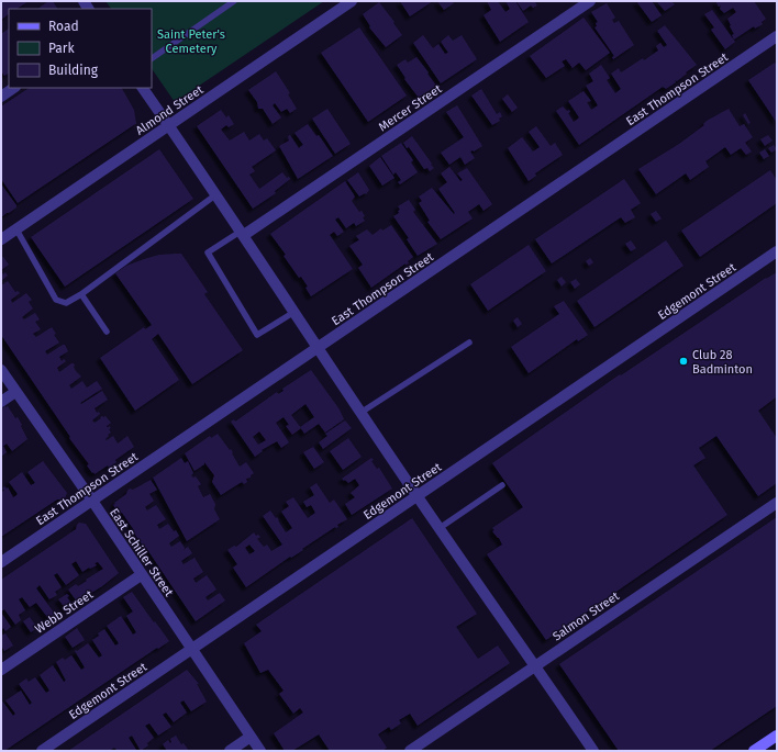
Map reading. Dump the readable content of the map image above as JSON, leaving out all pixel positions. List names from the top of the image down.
{
  "streets": {
    "street": [
      "East Thompson Street",
      "Mercer Street",
      "Almond Street",
      "Edgemont Street",
      "East Schiller Street",
      "Webb Street",
      "Salmon Street"
    ]
  },
  "crossings": [
    ["East Thompson Street", "East Schiller Street"],
    ["Edgemont Street", "East Schiller Street"],
    ["East Schiller Street", "Webb Street"]
  ],
  "parks": ["Saint Peter's Cemetery"],
  "places": ["Club 28 Badminton"],
  "legend": ["Road", "Park", "Building"]
}
